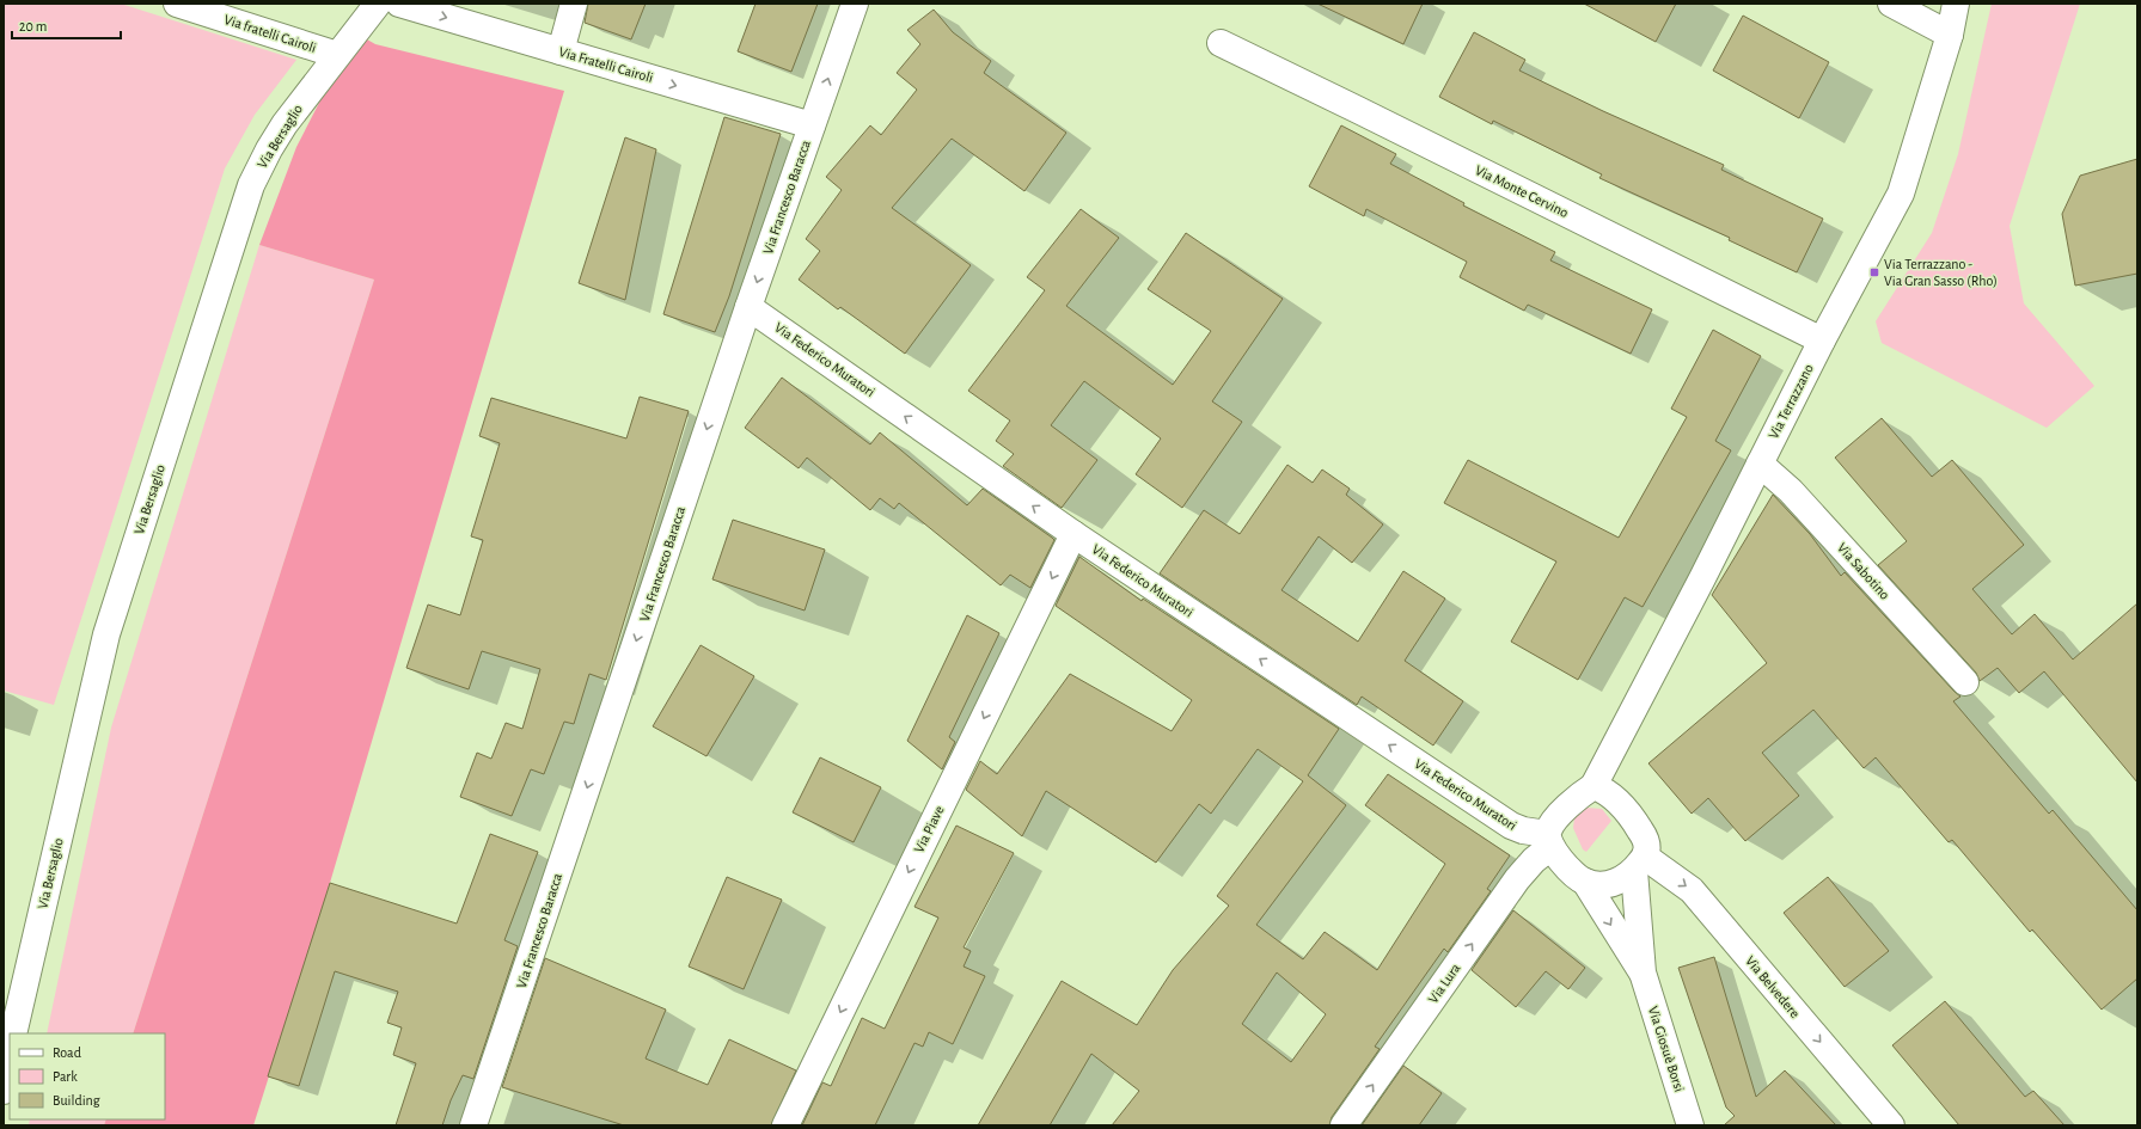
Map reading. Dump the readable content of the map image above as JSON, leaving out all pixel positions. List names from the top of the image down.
{
  "streets": {
    "street": [
      "Via fratelli Cairoli",
      "Via Fratelli Cairoli",
      "Via Bersaglio",
      "Via Monte Cervino",
      "Via Francesco Baracca",
      "Via Federico Muratori",
      "Via Terrazzano",
      "Via Sabotino",
      "Via Piave",
      "Via Lura",
      "Via Belvedere",
      "Via Giosuè Borsi"
    ]
  },
  "crossings": [
    ["Via fratelli Cairoli", "Via Bersaglio"],
    ["Via Fratelli Cairoli", "Via Francesco Baracca"],
    ["Via Monte Cervino", "Via Terrazzano"],
    ["Via Francesco Baracca", "Via Federico Muratori"],
    ["Via Federico Muratori", "Via Terrazzano"],
    ["Via Federico Muratori", "Via Piave"],
    ["Via Federico Muratori", "Via Lura"],
    ["Via Federico Muratori", "Via Belvedere"],
    ["Via Federico Muratori", "Via Giosuè Borsi"],
    ["Via Terrazzano", "Via Sabotino"],
    ["Via Terrazzano", "Via Lura"],
    ["Via Terrazzano", "Via Belvedere"],
    ["Via Terrazzano", "Via Giosuè Borsi"],
    ["Via Lura", "Via Belvedere"],
    ["Via Lura", "Via Giosuè Borsi"],
    ["Via Belvedere", "Via Giosuè Borsi"]
  ],
  "one_way": [
    "Via Fratelli Cairoli",
    "Via Federico Muratori",
    "Via Piave",
    "Via Lura",
    "Via Belvedere"
  ],
  "places": {
    "transit": ["Via Terrazzano - Via Gran Sasso (Rho)"]
  },
  "legend": ["Road", "Park", "Building"],
  "scale_bar": "20 m"
}
